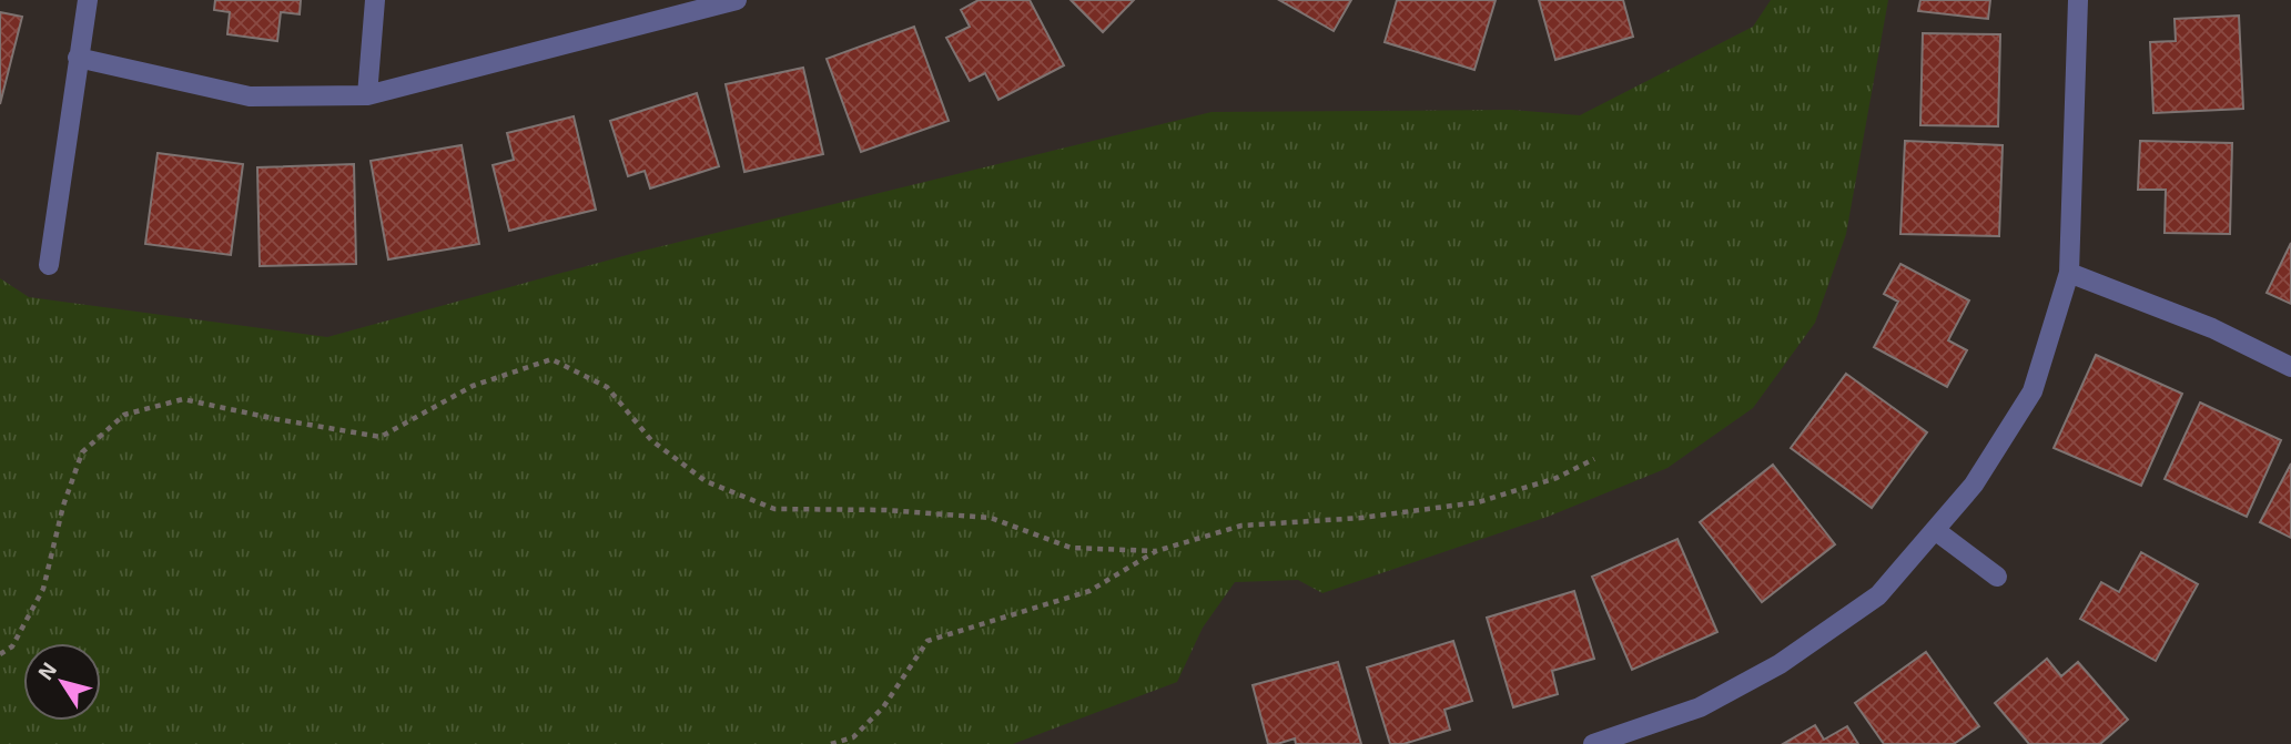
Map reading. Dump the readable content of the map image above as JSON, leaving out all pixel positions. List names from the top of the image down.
{
  "north": "top left"
}
